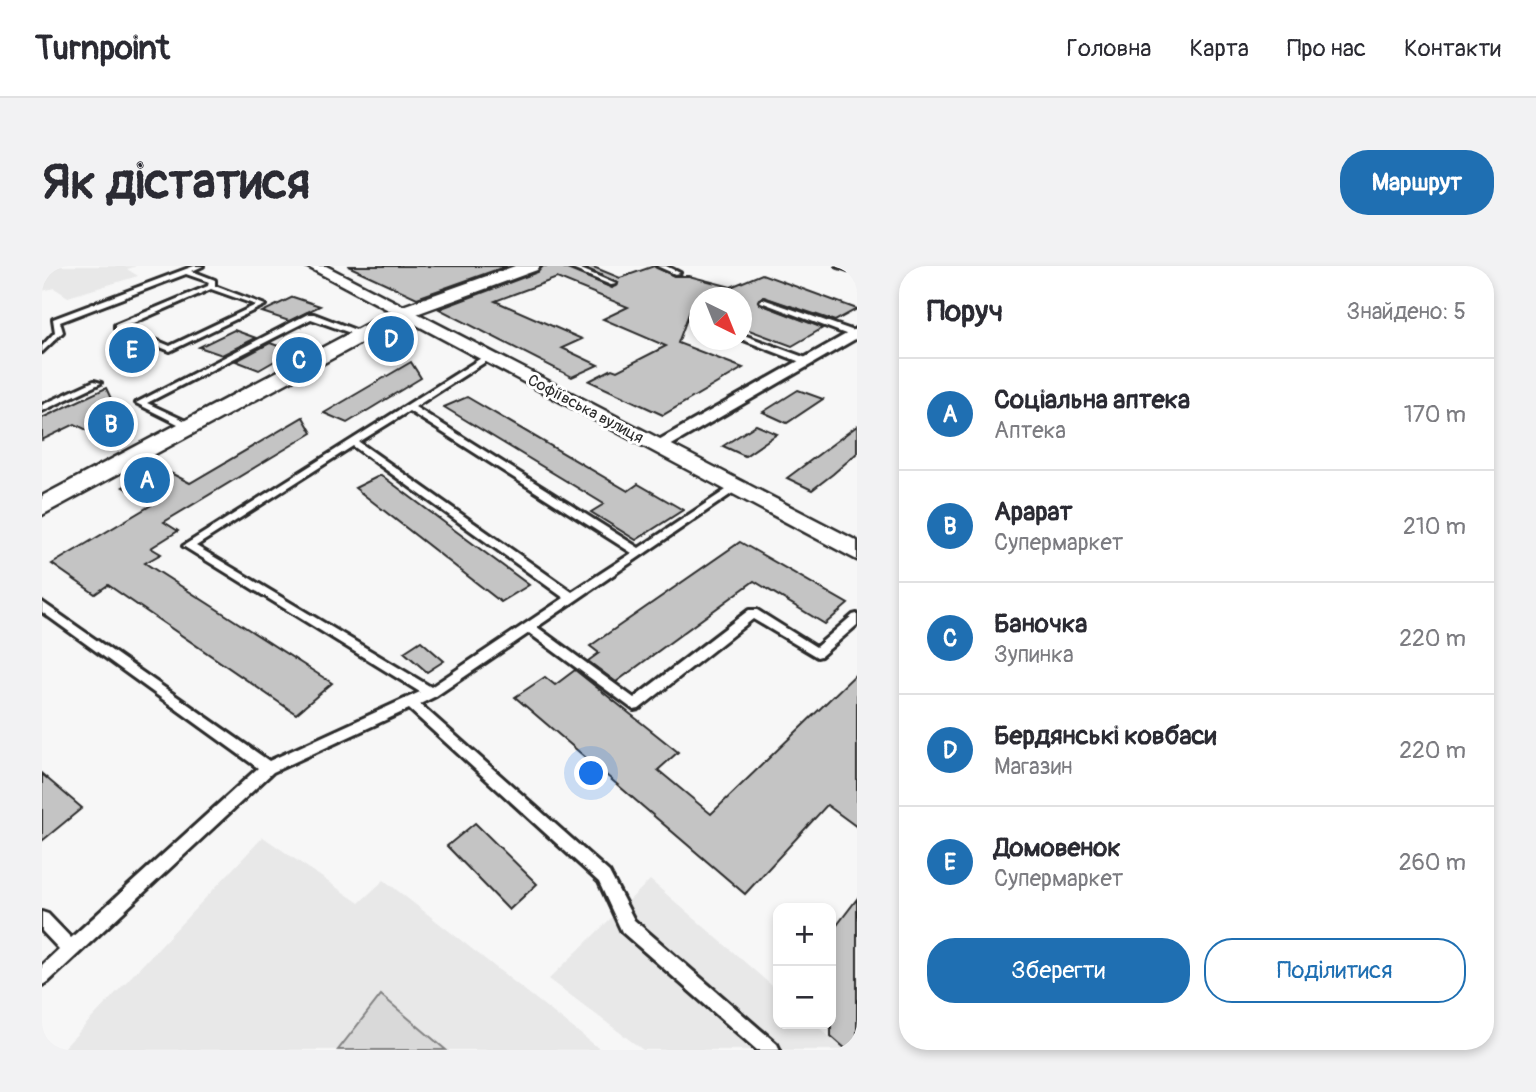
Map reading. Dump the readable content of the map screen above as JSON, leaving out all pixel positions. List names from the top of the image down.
{
  "streets": {
    "street": ["Софіївська вулиця"]
  },
  "north": "bottom right",
  "page": {
    "header": "Turnpoint",
    "nav": [
      "Головна",
      "Карта",
      "Про нас",
      "Контакти"
    ],
    "buttons": [
      "Маршрут",
      ["Зберегти", "Поділитися"]
    ],
    "title": "Як дістатися",
    "heading": ["Поруч", "Знайдено: 5"],
    "pins": [
      "D",
      "E",
      "C",
      "B",
      "A"
    ],
    "list": [
      {
        "mark": "A",
        "name": "Соціальна аптека",
        "note": "Аптека",
        "value": "170 m"
      },
      {
        "mark": "B",
        "name": "Арарат",
        "note": "Супермаркет",
        "value": "210 m"
      },
      {
        "mark": "C",
        "name": "Баночка",
        "note": "Зупинка",
        "value": "220 m"
      },
      {
        "mark": "D",
        "name": "Бердянські ковбаси",
        "note": "Магазин",
        "value": "220 m"
      },
      {
        "mark": "E",
        "name": "Домовенок",
        "note": "Супермаркет",
        "value": "260 m"
      }
    ],
    "map_buttons": ["+", "−"]
  }
}
